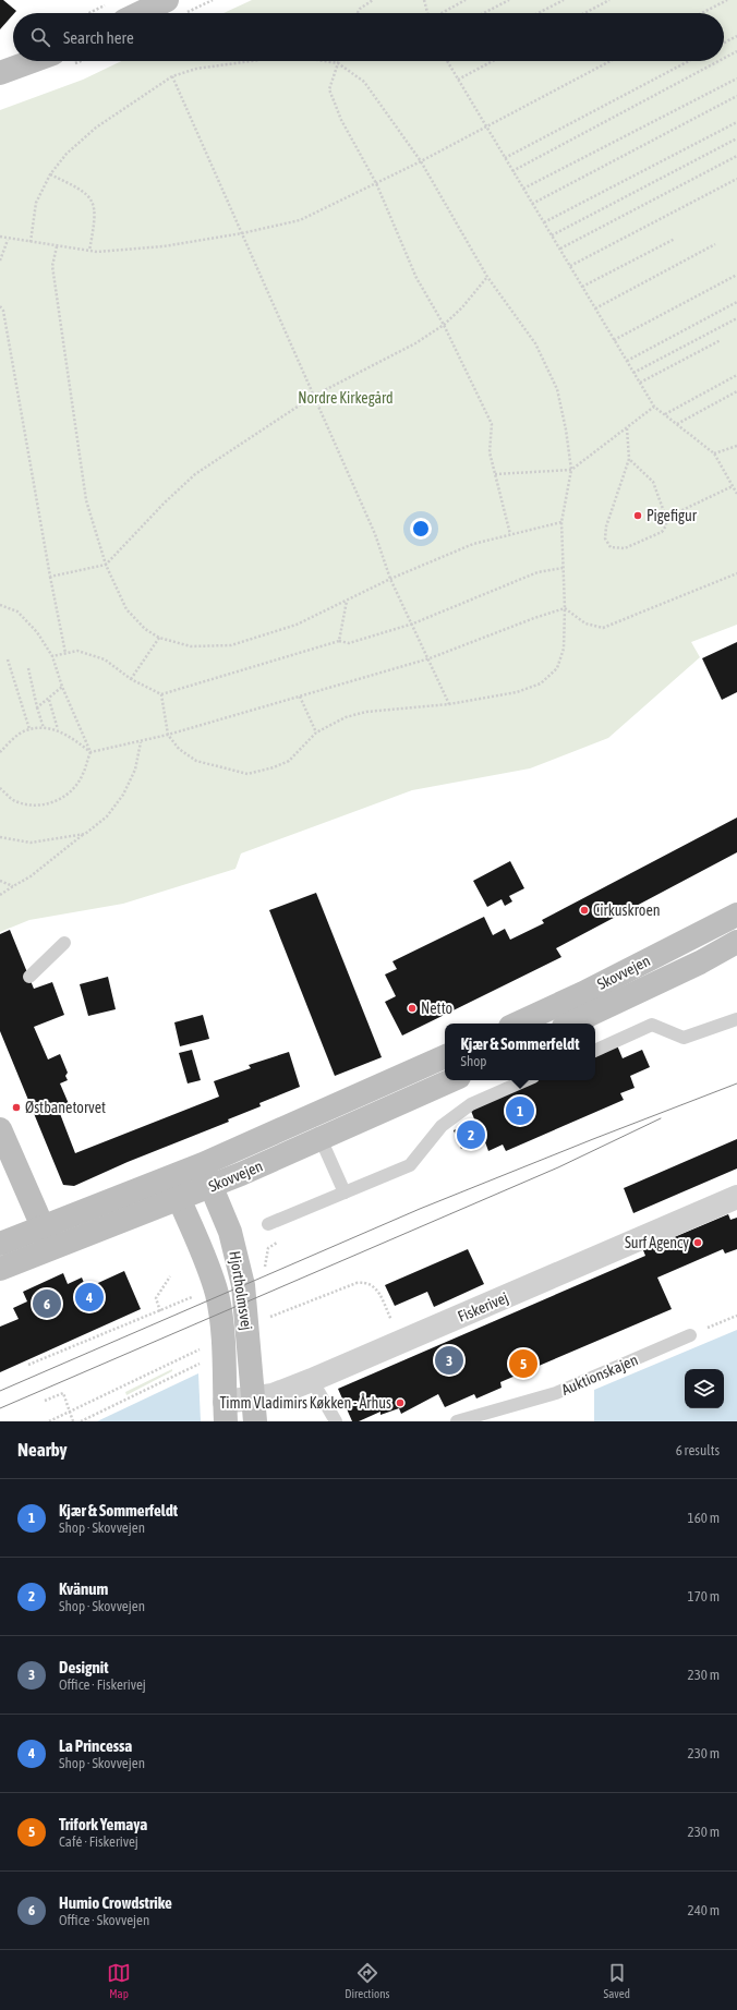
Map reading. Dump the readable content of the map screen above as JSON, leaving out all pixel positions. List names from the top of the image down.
{
  "streets": {
    "street": ["Skovvejen", "Hjortholmsvej", "Fiskerivej"],
    "lane": ["Auktionskajen"]
  },
  "crossings": [
    ["Skovvejen", "Hjortholmsvej"],
    ["Hjortholmsvej", "Fiskerivej"]
  ],
  "parks": ["Nordre Kirkegård"],
  "places": [
    "Pigefigur",
    "Cirkuskroen",
    "Netto",
    "Østbanetorvet",
    "Surf Agency",
    "Timm Vladimirs Køkken - Århus"
  ],
  "page": {
    "search": "Search here",
    "popup": ["Kjær & Sommerfeldt", "Shop"],
    "pins": [
      "1",
      "2",
      "4",
      "6",
      "3",
      "5"
    ],
    "heading": ["Nearby", "6 results"],
    "list": [
      {
        "mark": "1",
        "name": "Kjær & Sommerfeldt",
        "note": "Shop · Skovvejen",
        "value": "160 m"
      },
      {
        "mark": "2",
        "name": "Kvänum",
        "note": "Shop · Skovvejen",
        "value": "170 m"
      },
      {
        "mark": "3",
        "name": "Designit",
        "note": "Office · Fiskerivej",
        "value": "230 m"
      },
      {
        "mark": "4",
        "name": "La Princessa",
        "note": "Shop · Skovvejen",
        "value": "230 m"
      },
      {
        "mark": "5",
        "name": "Trifork Yemaya",
        "note": "Café · Fiskerivej",
        "value": "230 m"
      },
      {
        "mark": "6",
        "name": "Humio Crowdstrike",
        "note": "Office · Skovvejen",
        "value": "240 m"
      }
    ],
    "nav": ["Map", "Directions", "Saved"]
  }
}
